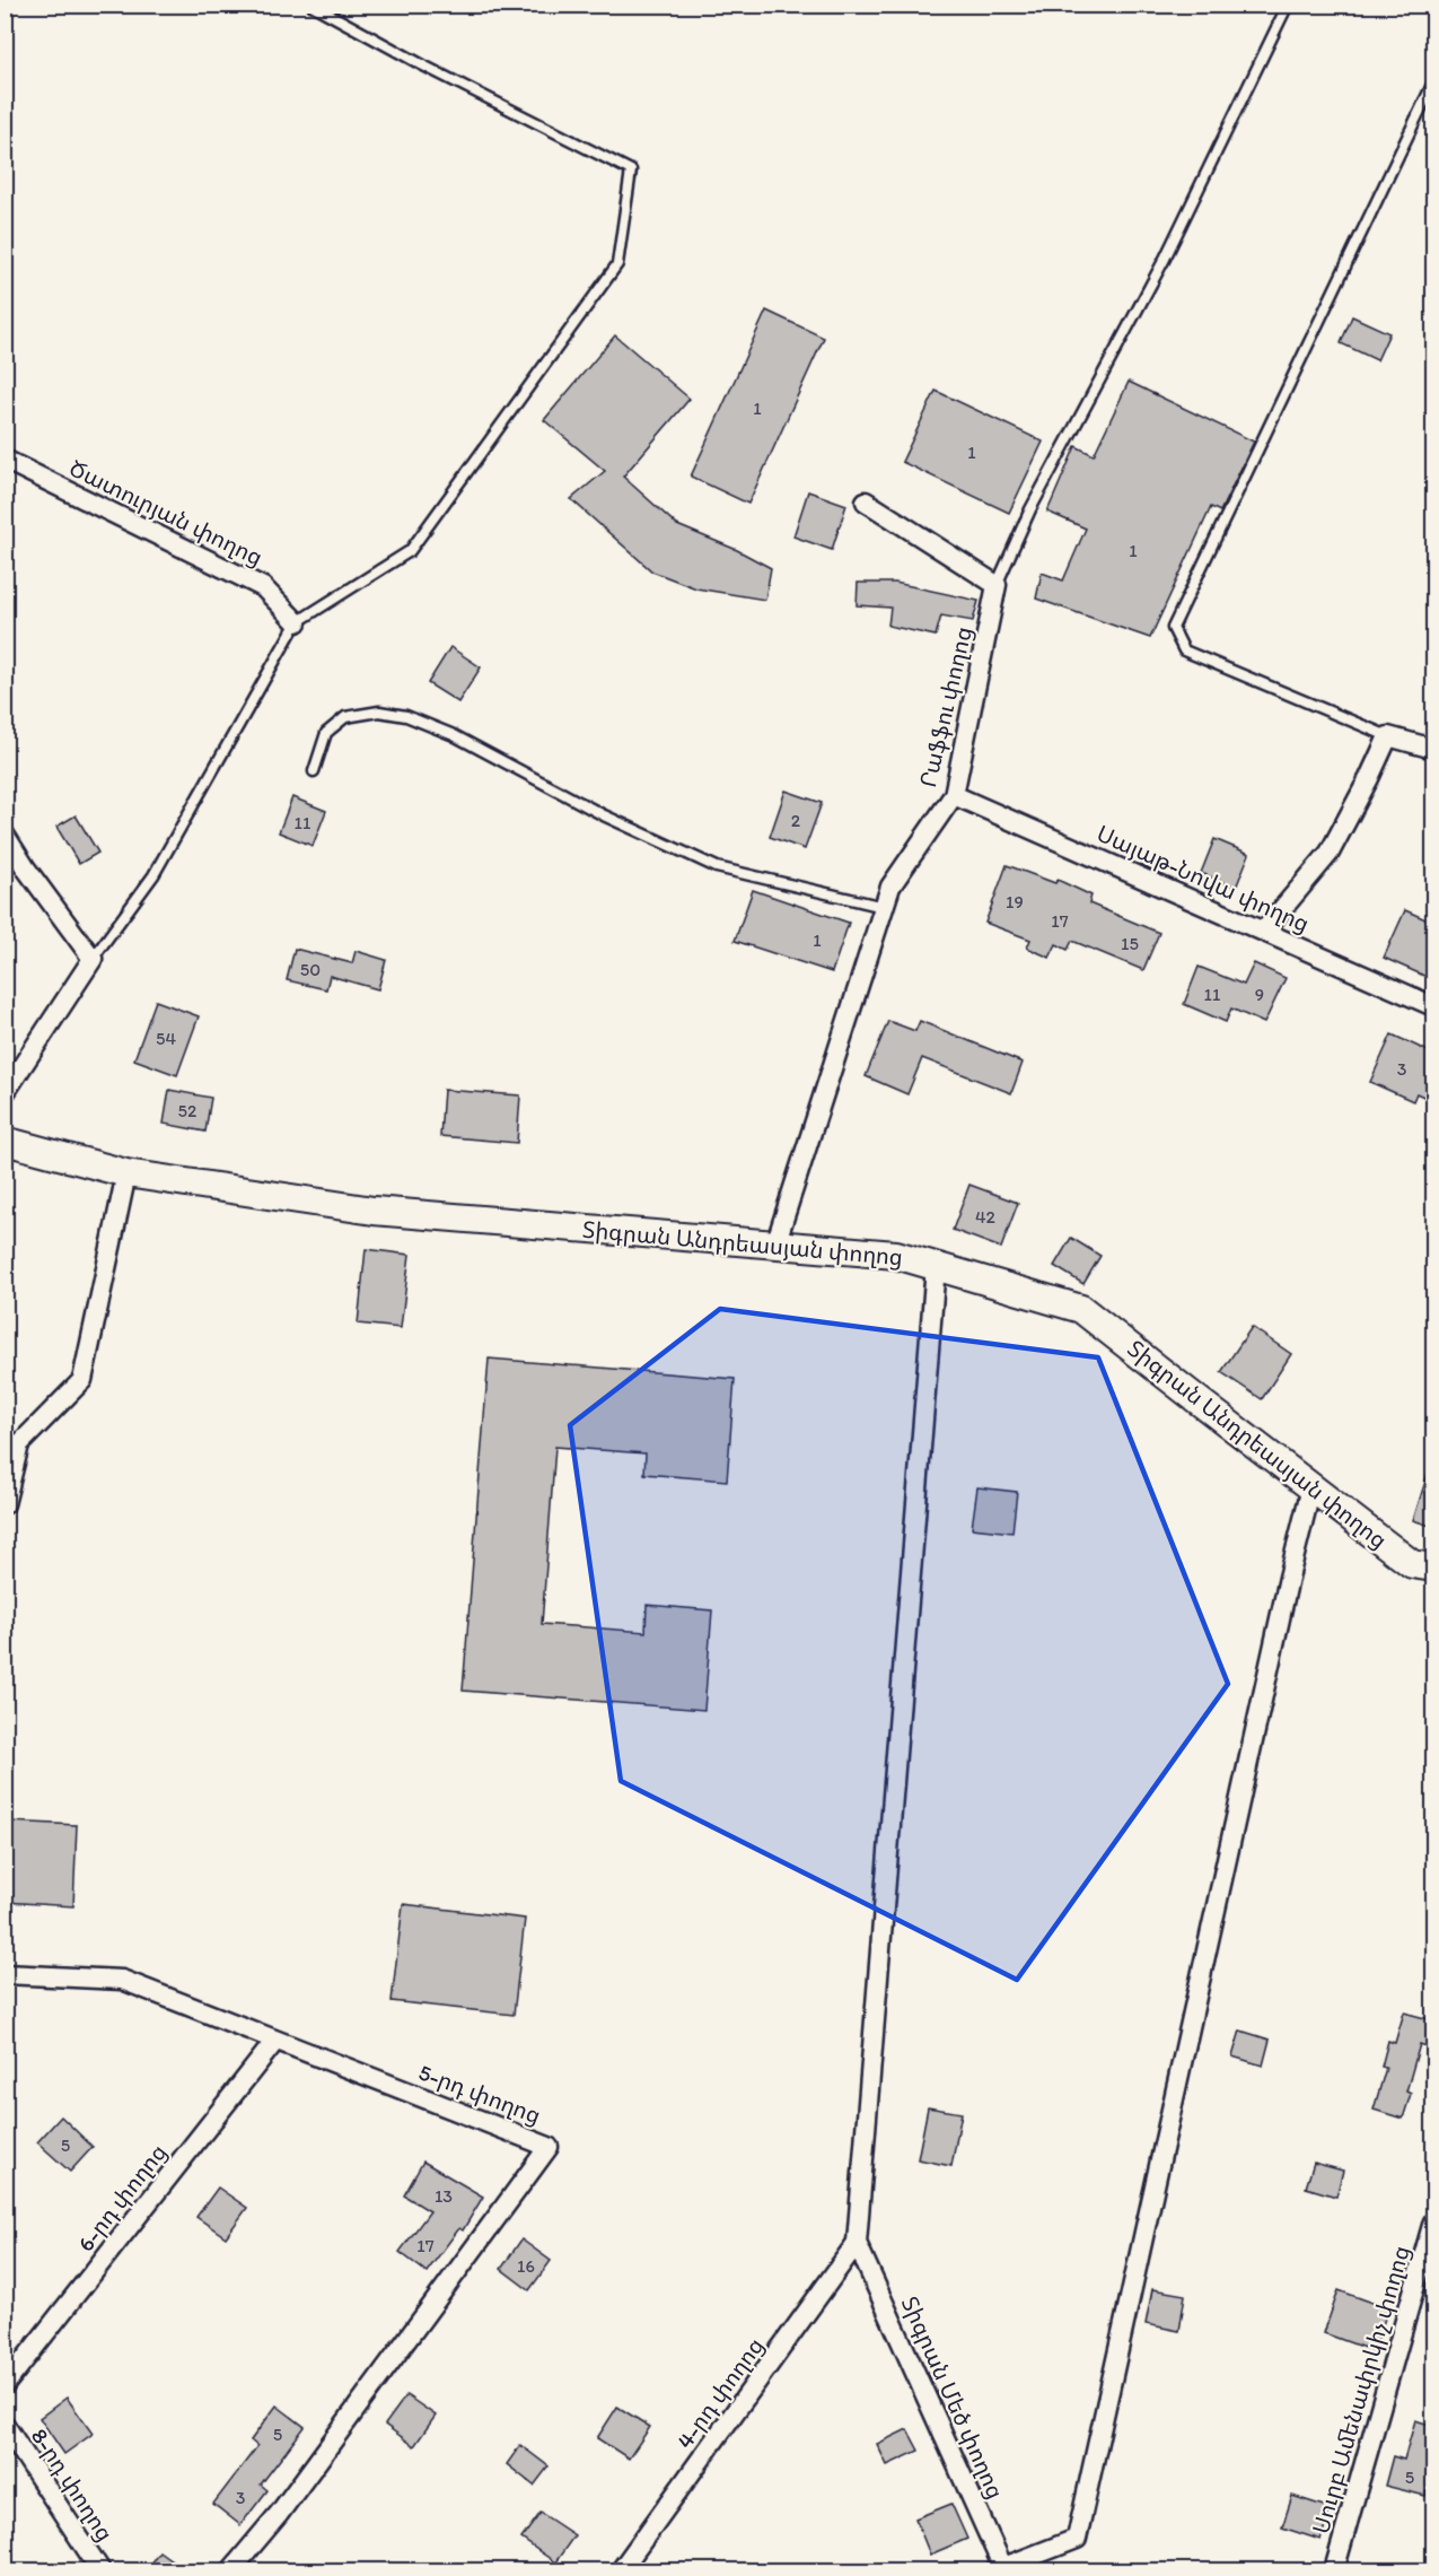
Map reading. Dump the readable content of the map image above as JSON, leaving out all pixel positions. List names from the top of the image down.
{
  "streets": {
    "main road": ["Տիգրան Անդրեասյան փողոց"],
    "street": [
      "Ծատուրյան փողոց",
      "Րաֆֆու փողոց",
      "Սայաթ-Նովա փողոց",
      "5-րդ փողոց",
      "6-րդ փողոց",
      "Սուրբ Ամենափրկիչ փողոց",
      "4-րդ փողոց",
      "Տիգրան Մեծ փողոց",
      "8-րդ փողոց"
    ]
  },
  "crossings": [
    ["Րաֆֆու փողոց", "Սայաթ-Նովա փողոց"],
    ["Րաֆֆու փողոց", "Տիգրան Անդրեասյան փողոց"],
    ["5-րդ փողոց", "6-րդ փողոց"],
    ["4-րդ փողոց", "Տիգրան Մեծ փողոց"]
  ],
  "house_numbers": [
    "1",
    "1",
    "1",
    "2",
    "11",
    "19",
    "17",
    "1",
    "15",
    "50",
    "11",
    "9",
    "54",
    "3",
    "52",
    "42",
    "5",
    "13",
    "17",
    "16",
    "5",
    "5",
    "3"
  ]
}
